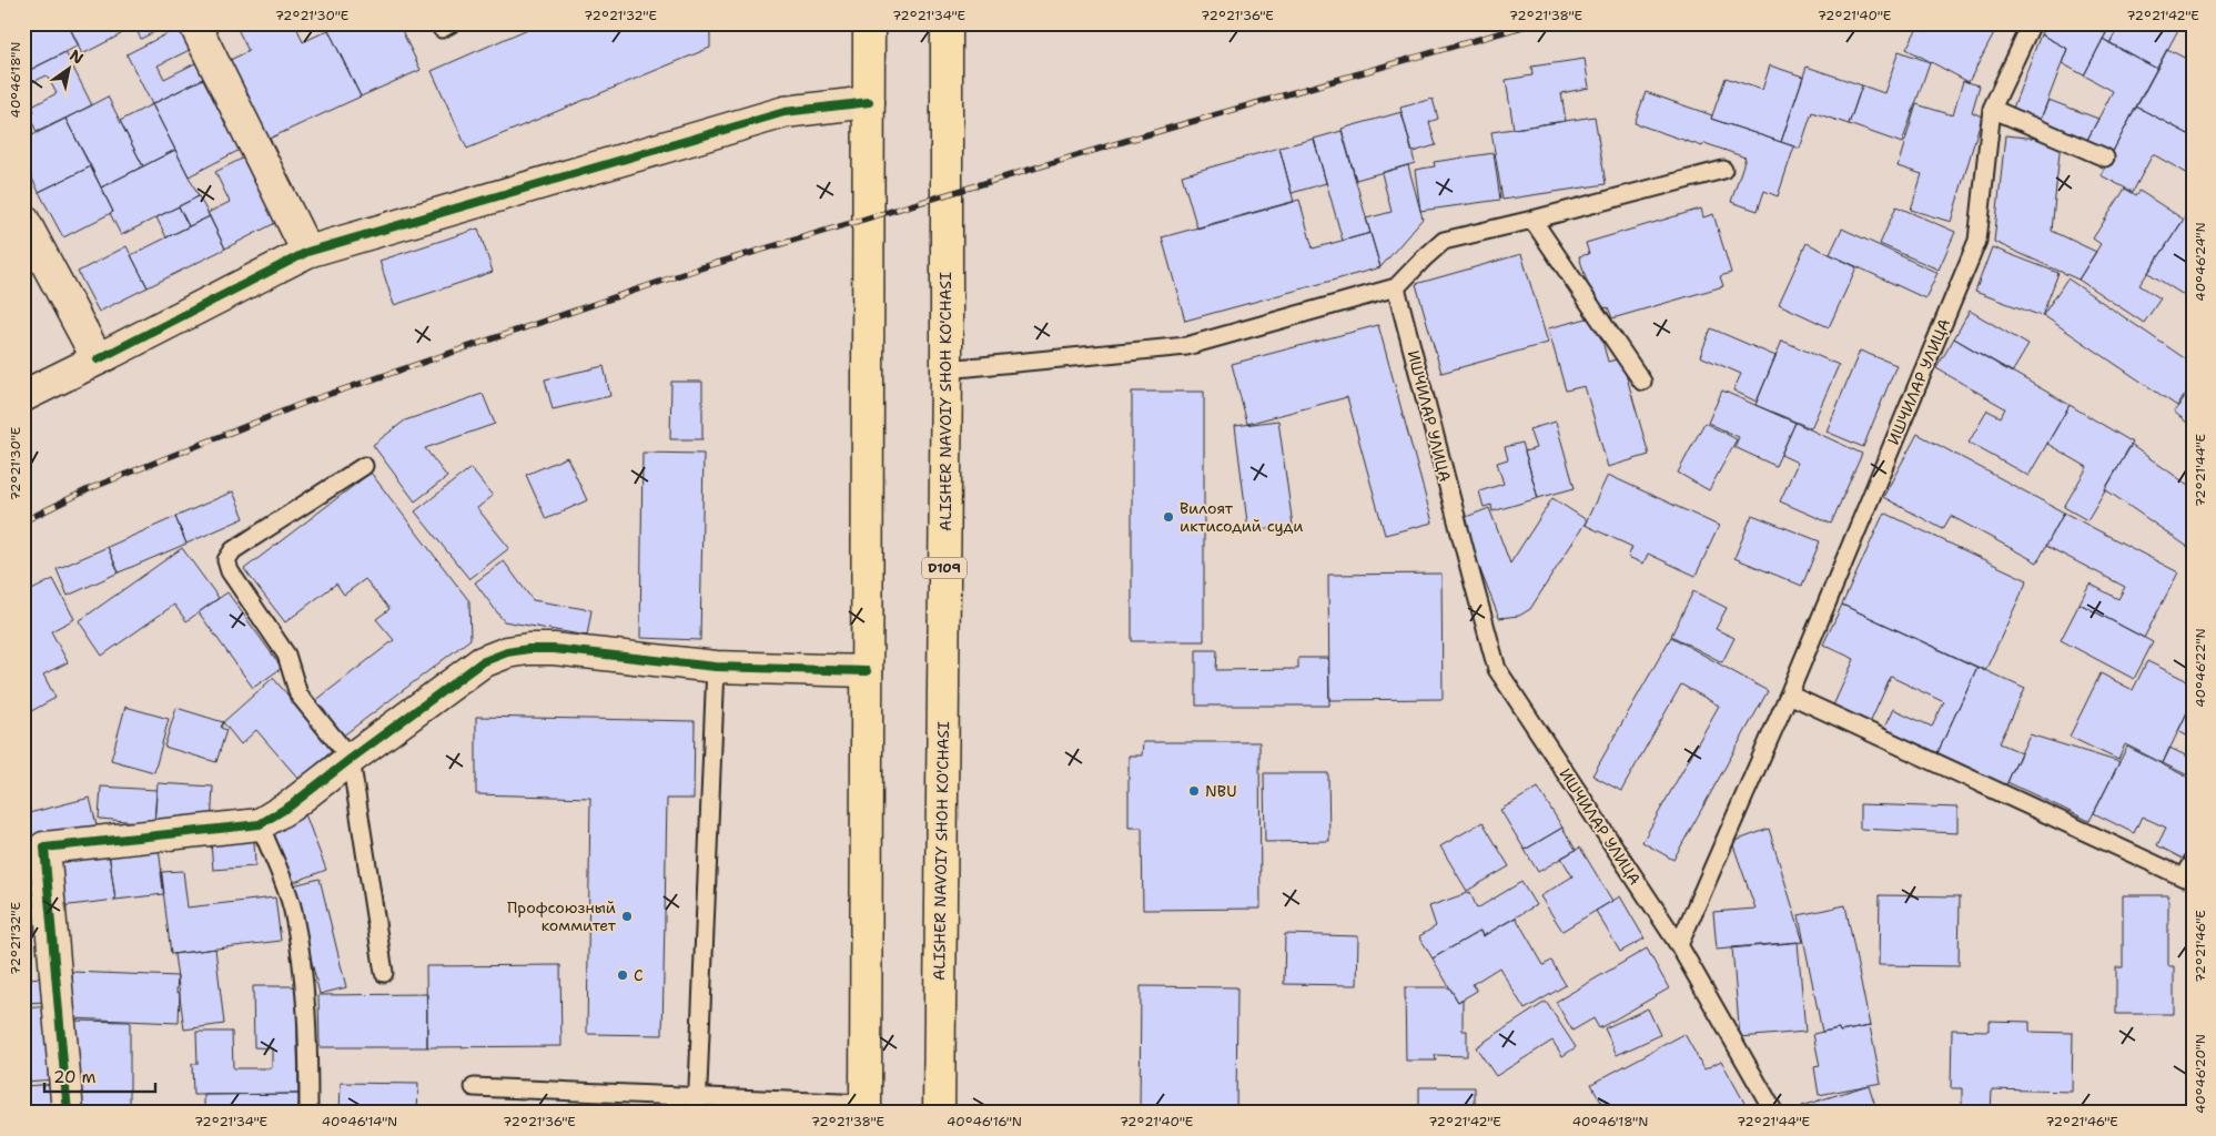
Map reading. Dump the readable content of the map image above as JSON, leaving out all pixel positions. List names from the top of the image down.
{
  "streets": {
    "main road": ["ALISHER NAVOIY SHOH KO'CHASI", "D109"],
    "lane": ["ИШЧИЛАР УЛИЦА"]
  },
  "places": [
    "Вилоят иктисодий суди",
    "NBU",
    "Профсоюзный коммитет",
    "С"
  ],
  "scale_bar": "20 m",
  "north": "top right",
  "coordinates": [
    "72°21'30\"E",
    "72°21'32\"E",
    "72°21'34\"E",
    "72°21'36\"E",
    "72°21'38\"E",
    "72°21'40\"E",
    "72°21'42\"E",
    "40°46'18\"N",
    "40°46'24\"N",
    "72°21'44\"E",
    "40°46'22\"N",
    "72°21'46\"E",
    "40°46'20\"N",
    "40°46'14\"N",
    "40°46'16\"N"
  ]
}
